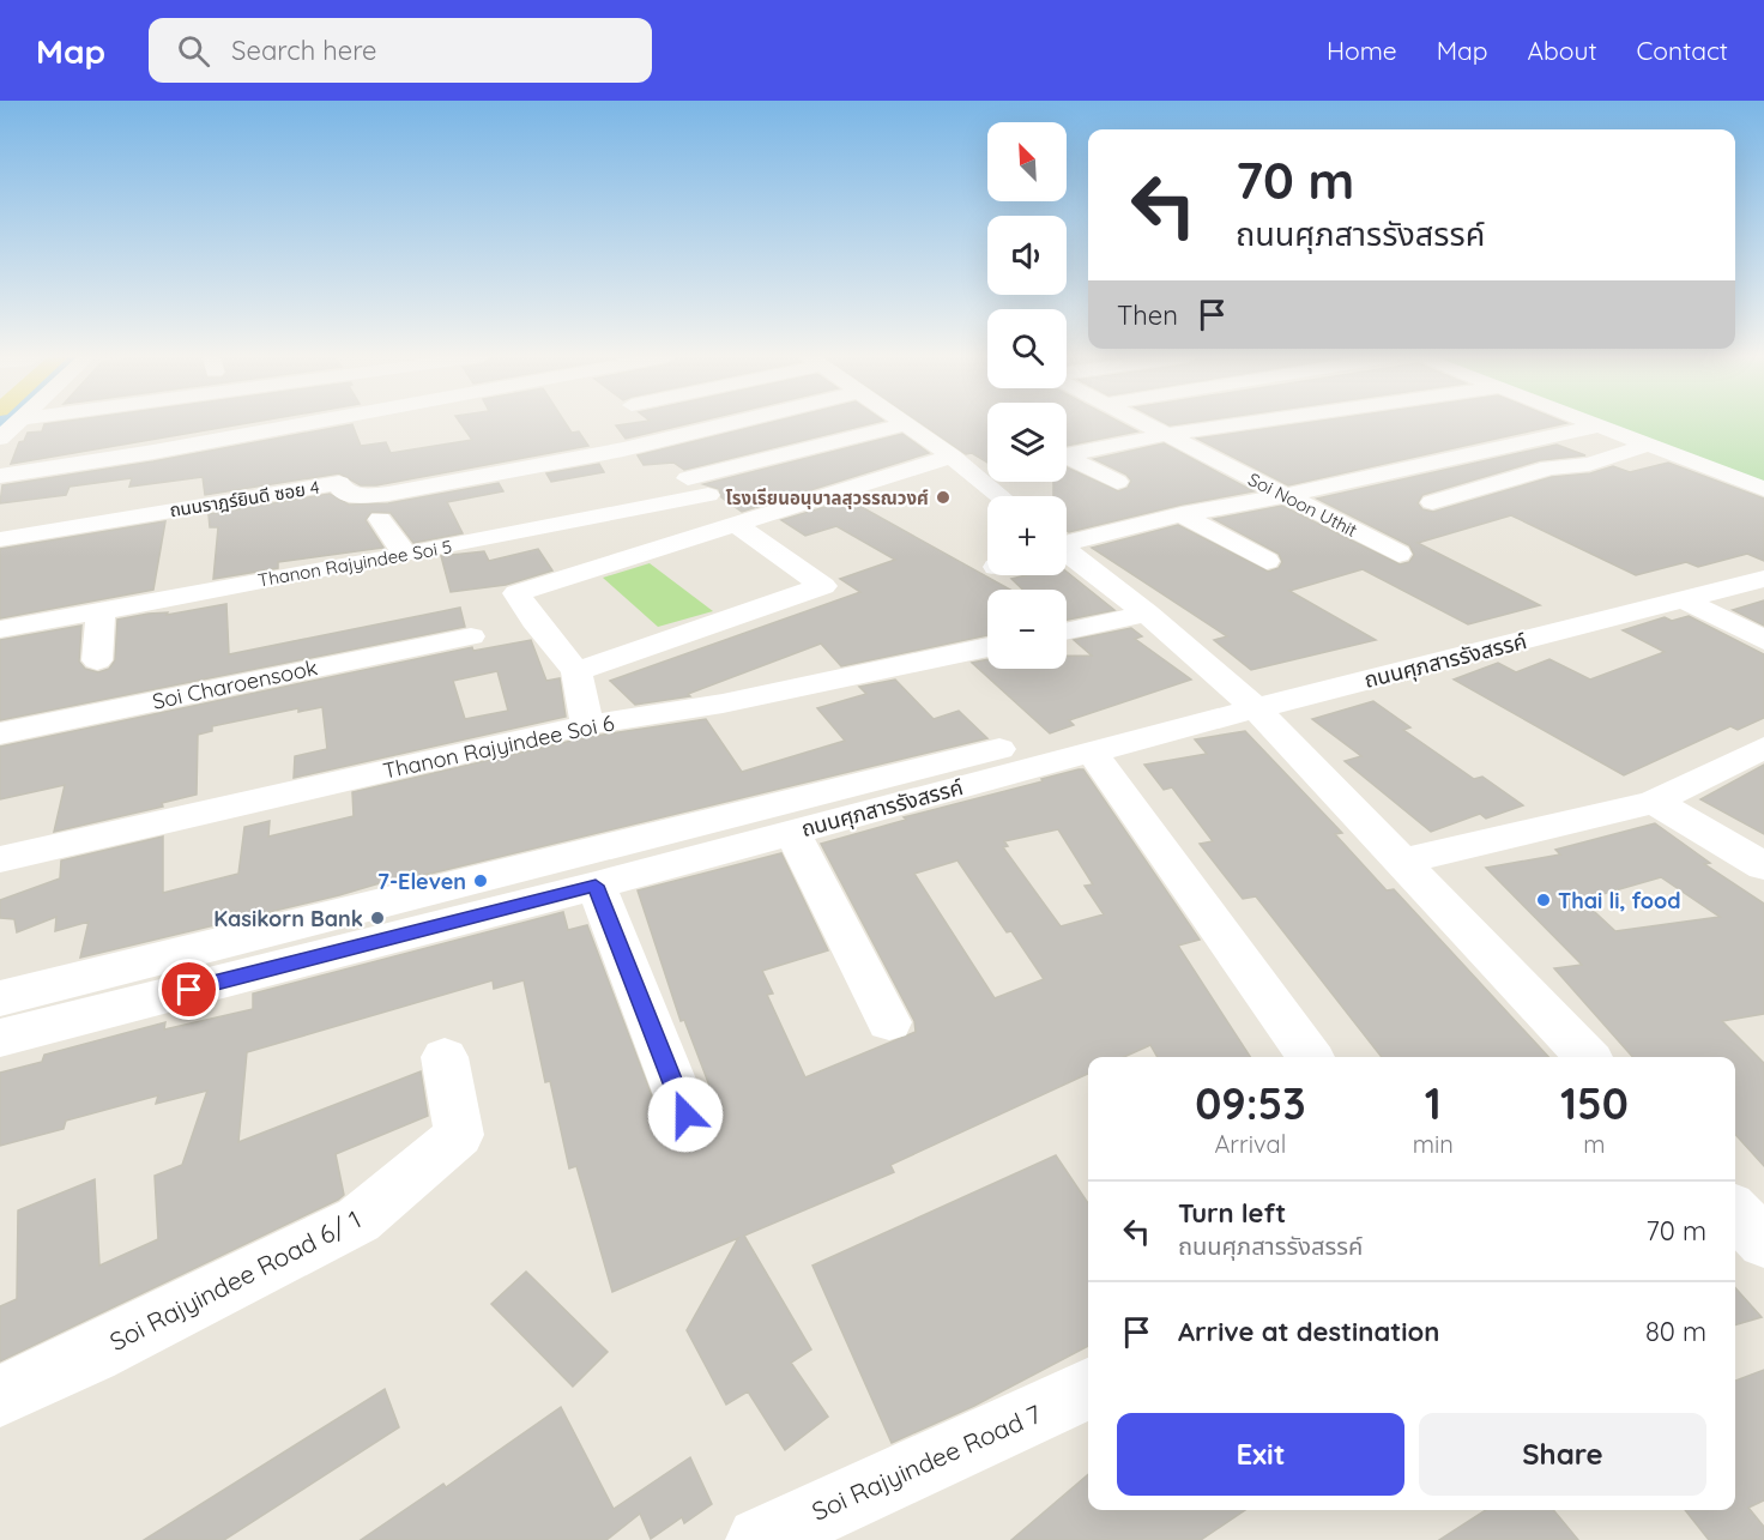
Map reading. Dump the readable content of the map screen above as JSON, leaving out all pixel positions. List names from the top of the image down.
{
  "streets": {
    "street": [
      "ถนนราฎร์ยินดี ซอย 4",
      "Soi Noon Uthit",
      "Thanon Rajyindee Soi 5",
      "ถนนศุภสารรังสรรค์",
      "Soi Charoensook",
      "Thanon Rajyindee Soi 6",
      "Soi Rajyindee Road 6/ 1",
      "Soi Rajyindee Road 7"
    ]
  },
  "places": [
    "โรงเรียนอนุบาลสุวรรณวงศ์",
    "7-Eleven",
    "Thai li, food",
    "Kasikorn Bank"
  ],
  "north": "top left",
  "page": {
    "header": "Map",
    "search": "Search here",
    "nav": [
      "Home",
      "Map",
      "About",
      "Contact"
    ],
    "map_buttons": ["+", "−"],
    "turn": ["70 m", "ถนนศุภสารรังสรรค์"],
    "then": "Then",
    "eta": [
      "09:53",
      "Arrival",
      "1",
      "min",
      "150",
      "m"
    ],
    "list": [
      {
        "name": "Turn left",
        "note": "ถนนศุภสารรังสรรค์",
        "value": "70 m"
      },
      {
        "name": "Arrive at destination",
        "value": "80 m"
      }
    ],
    "buttons": ["Exit", "Share"]
  }
}
